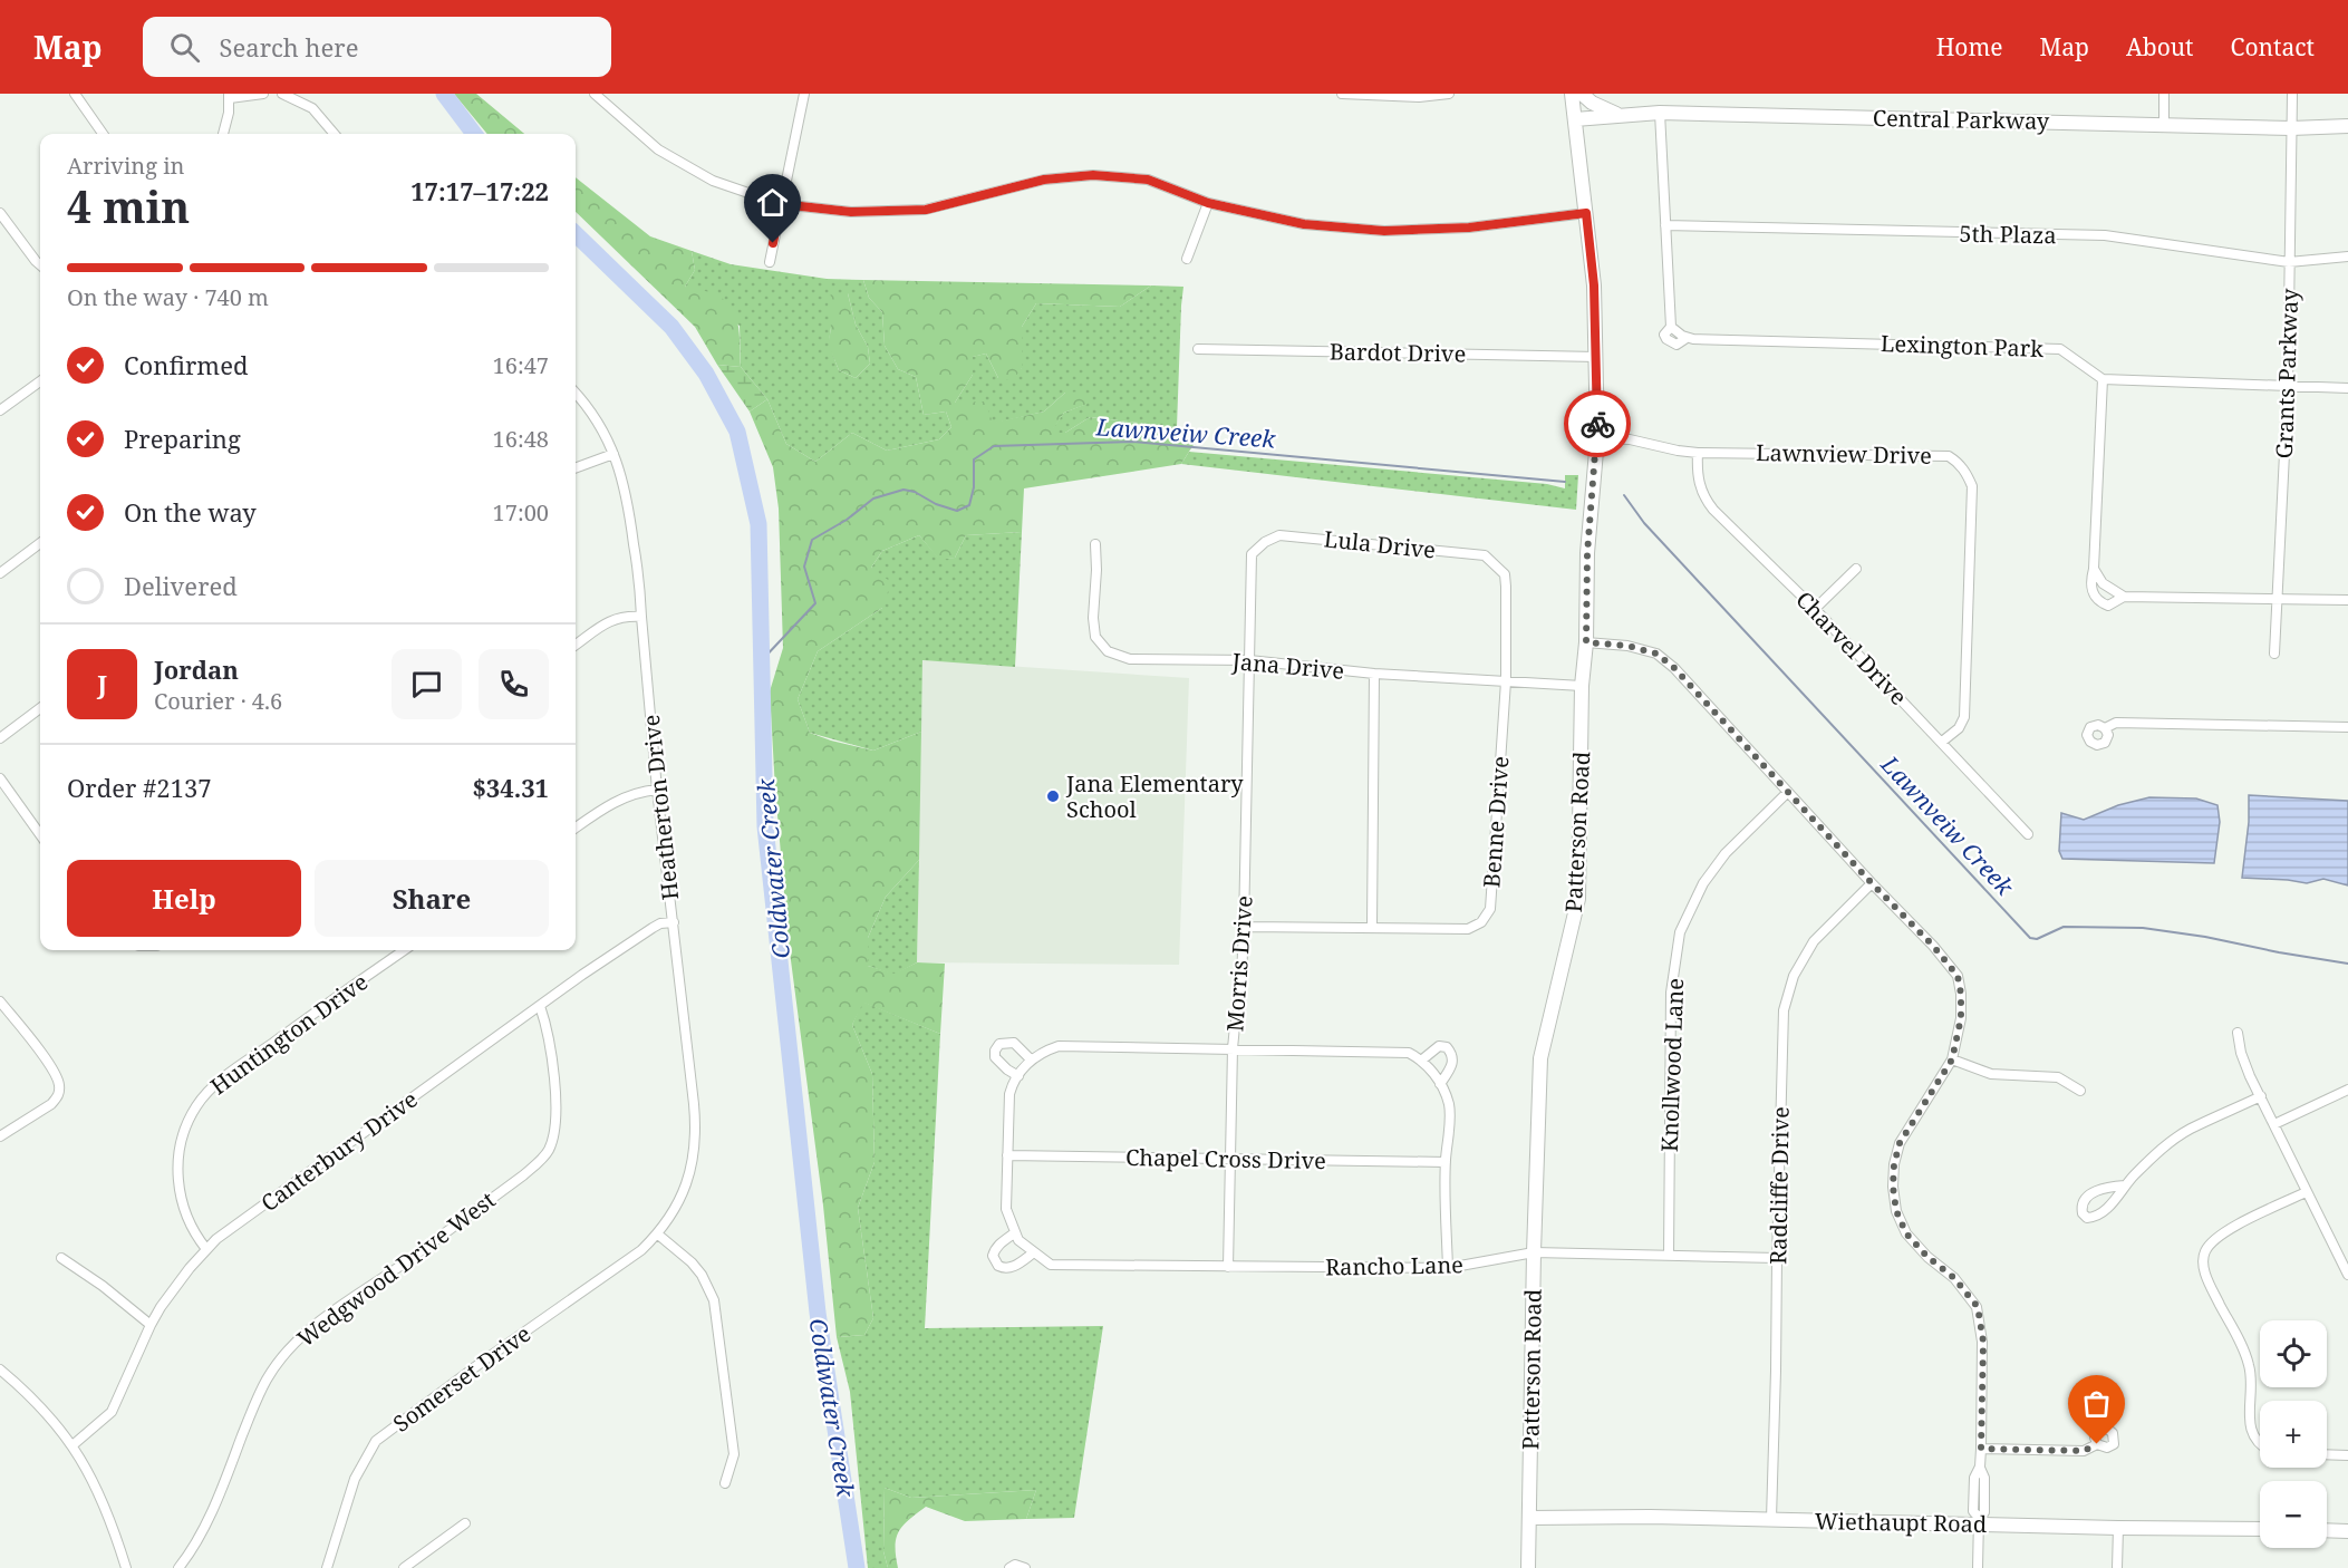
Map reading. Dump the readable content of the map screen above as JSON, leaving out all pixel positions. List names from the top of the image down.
{
  "streets": {
    "street": [
      "Central Parkway",
      "5th Plaza",
      "Lexington Park",
      "Bardot Drive",
      "Grants Parkway",
      "Lawnview Drive",
      "Lula Drive",
      "Charvel Drive",
      "Jana Drive",
      "Heatherton Drive",
      "Benne Drive",
      "Patterson Road",
      "Morris Drive",
      "Huntington Drive",
      "Knollwood Lane",
      "Canterbury Drive",
      "Chapel Cross Drive",
      "Radcliffe Drive",
      "Rancho Lane",
      "Wedgwood Drive West",
      "Somerset Drive",
      "Wiethaupt Road"
    ]
  },
  "crossings": [
    ["Central Parkway", "Grants Parkway"],
    ["Central Parkway", "Patterson Road"],
    ["5th Plaza", "Lexington Park"],
    ["5th Plaza", "Grants Parkway"],
    ["Bardot Drive", "Patterson Road"],
    ["Lawnview Drive", "Charvel Drive"],
    ["Lawnview Drive", "Patterson Road"],
    ["Lula Drive", "Jana Drive"],
    ["Lula Drive", "Benne Drive"],
    ["Lula Drive", "Morris Drive"],
    ["Jana Drive", "Benne Drive"],
    ["Jana Drive", "Patterson Road"],
    ["Jana Drive", "Morris Drive"],
    ["Heatherton Drive", "Canterbury Drive"],
    ["Heatherton Drive", "Somerset Drive"],
    ["Benne Drive", "Morris Drive"],
    ["Patterson Road", "Rancho Lane"],
    ["Patterson Road", "Wiethaupt Road"],
    ["Morris Drive", "Chapel Cross Drive"],
    ["Morris Drive", "Rancho Lane"],
    ["Huntington Drive", "Canterbury Drive"],
    ["Knollwood Lane", "Rancho Lane"],
    ["Canterbury Drive", "Wedgwood Drive West"],
    ["Radcliffe Drive", "Rancho Lane"],
    ["Radcliffe Drive", "Wiethaupt Road"]
  ],
  "water": ["Lawnveiw Creek", "Coldwater Creek"],
  "places": ["Jana Elementary School"],
  "page": {
    "header": "Map",
    "search": "Search here",
    "nav": [
      "Home",
      "Map",
      "About",
      "Contact"
    ],
    "heading": ["4 min", "Arriving in", "17:17–17:22"],
    "panel": [
      "Jordan",
      "Courier · 4.6",
      "Order #2137",
      "$34.31"
    ],
    "bar": "On the way · 740 m",
    "list": [
      ["Confirmed", "16:47"],
      ["Preparing", "16:48"],
      ["On the way", "17:00"],
      "Delivered"
    ],
    "round": "J",
    "buttons": ["Help", "Share"],
    "map_buttons": ["+", "−"]
  }
}
